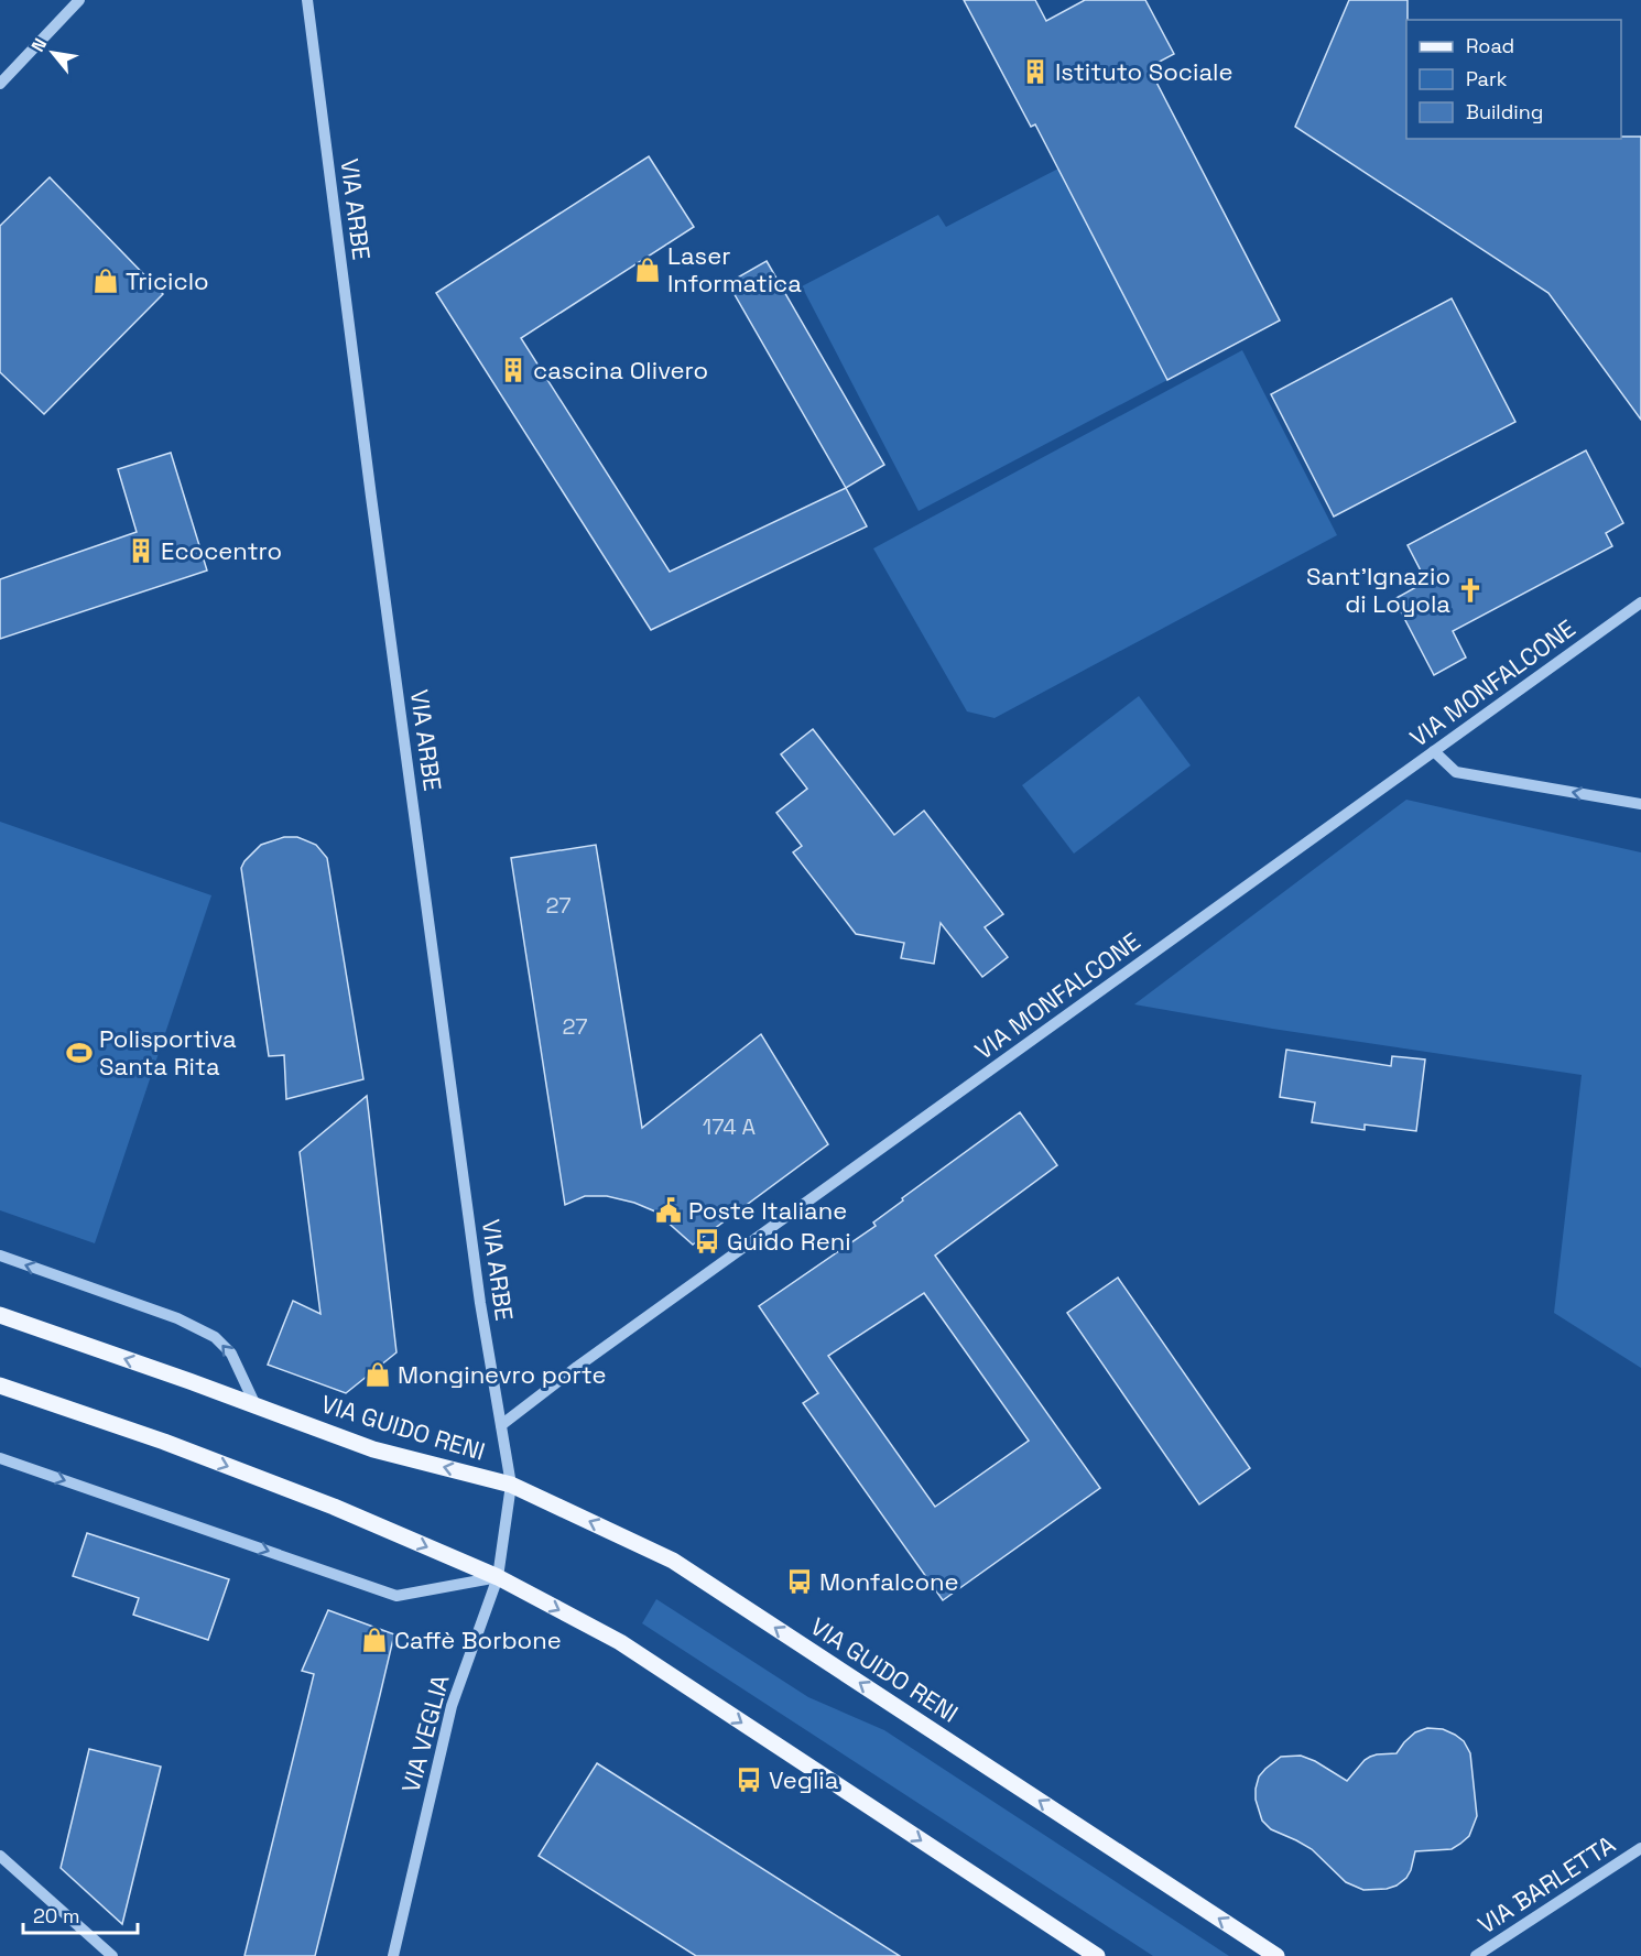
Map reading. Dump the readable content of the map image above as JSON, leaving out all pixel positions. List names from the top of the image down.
{
  "streets": {
    "main road": ["VIA GUIDO RENI"],
    "street": [
      "VIA ARBE",
      "VIA MONFALCONE",
      "VIA VEGLIA",
      "VIA BARLETTA"
    ]
  },
  "crossings": [
    ["VIA ARBE", "VIA MONFALCONE"],
    ["VIA ARBE", "VIA GUIDO RENI"],
    ["VIA ARBE", "VIA VEGLIA"],
    ["VIA GUIDO RENI", "VIA VEGLIA"]
  ],
  "places": {
    "building": ["Istituto Sociale", "cascina Olivero", "Ecocentro"],
    "shop": [
      "Laser Informatica",
      "Triciclo",
      "Monginevro porte",
      "Caffè Borbone"
    ],
    "church": ["Sant'Ignazio di Loyola"],
    "sports": ["Polisportiva Santa Rita"],
    "public building": ["Poste Italiane"],
    "bus stop": ["Guido Reni", "Monfalcone", "Veglia"]
  },
  "house_numbers": ["27", "27", "174 A"],
  "legend": ["Road", "Park", "Building"],
  "scale_bar": "20 m",
  "north": "top left"
}
